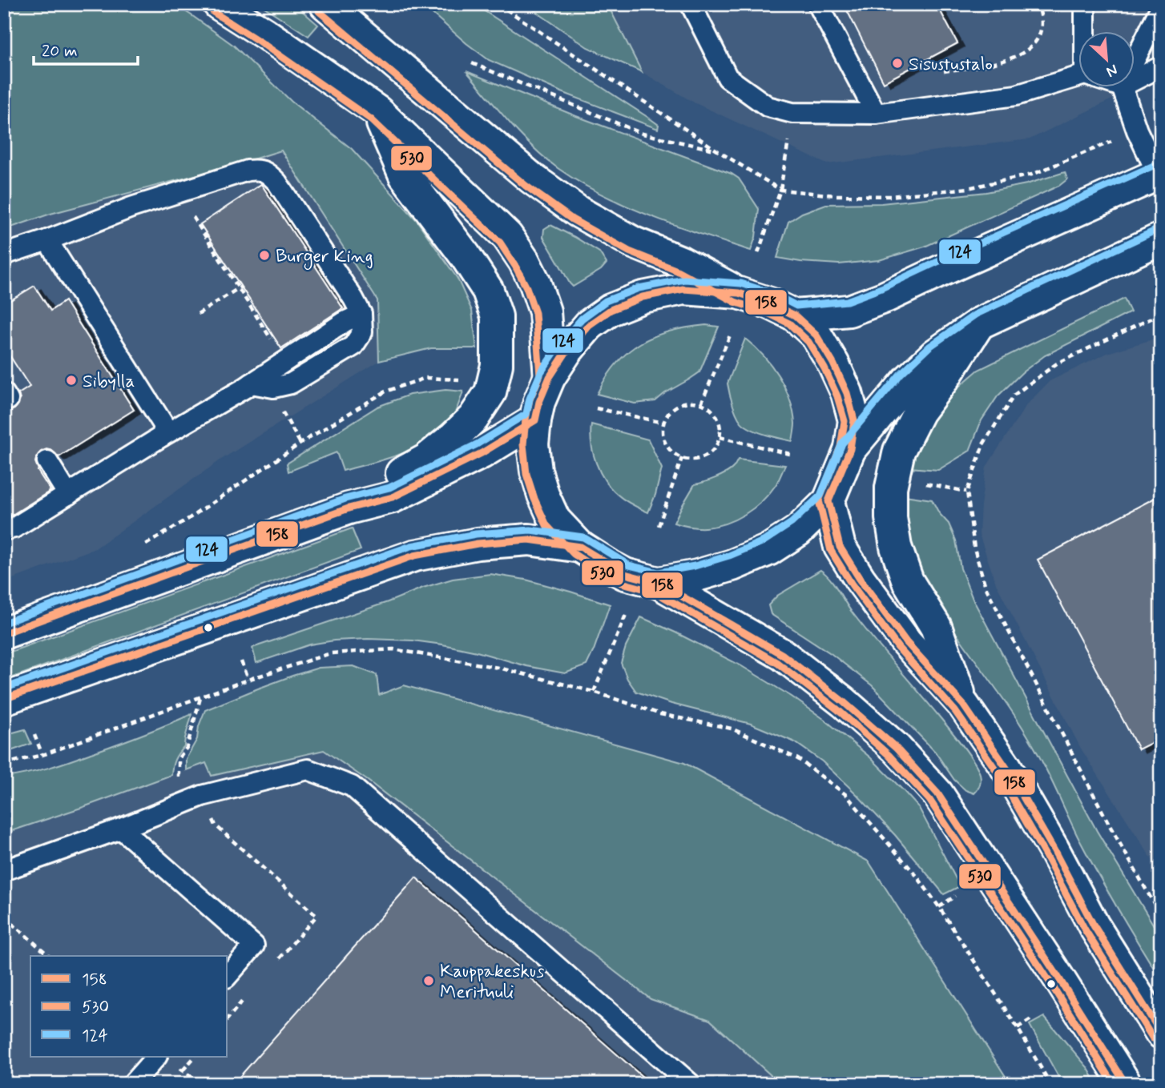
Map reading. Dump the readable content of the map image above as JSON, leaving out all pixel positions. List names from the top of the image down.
{
  "places": [
    "Sisustustalo",
    "Burger King",
    "Sibylla",
    "Kauppakeskus Merituuli"
  ],
  "lines": ["transit line 530", "transit line 124", "transit line 158"],
  "legend": ["158", "530", "124"],
  "scale_bar": "20 m",
  "north": "bottom right"
}
